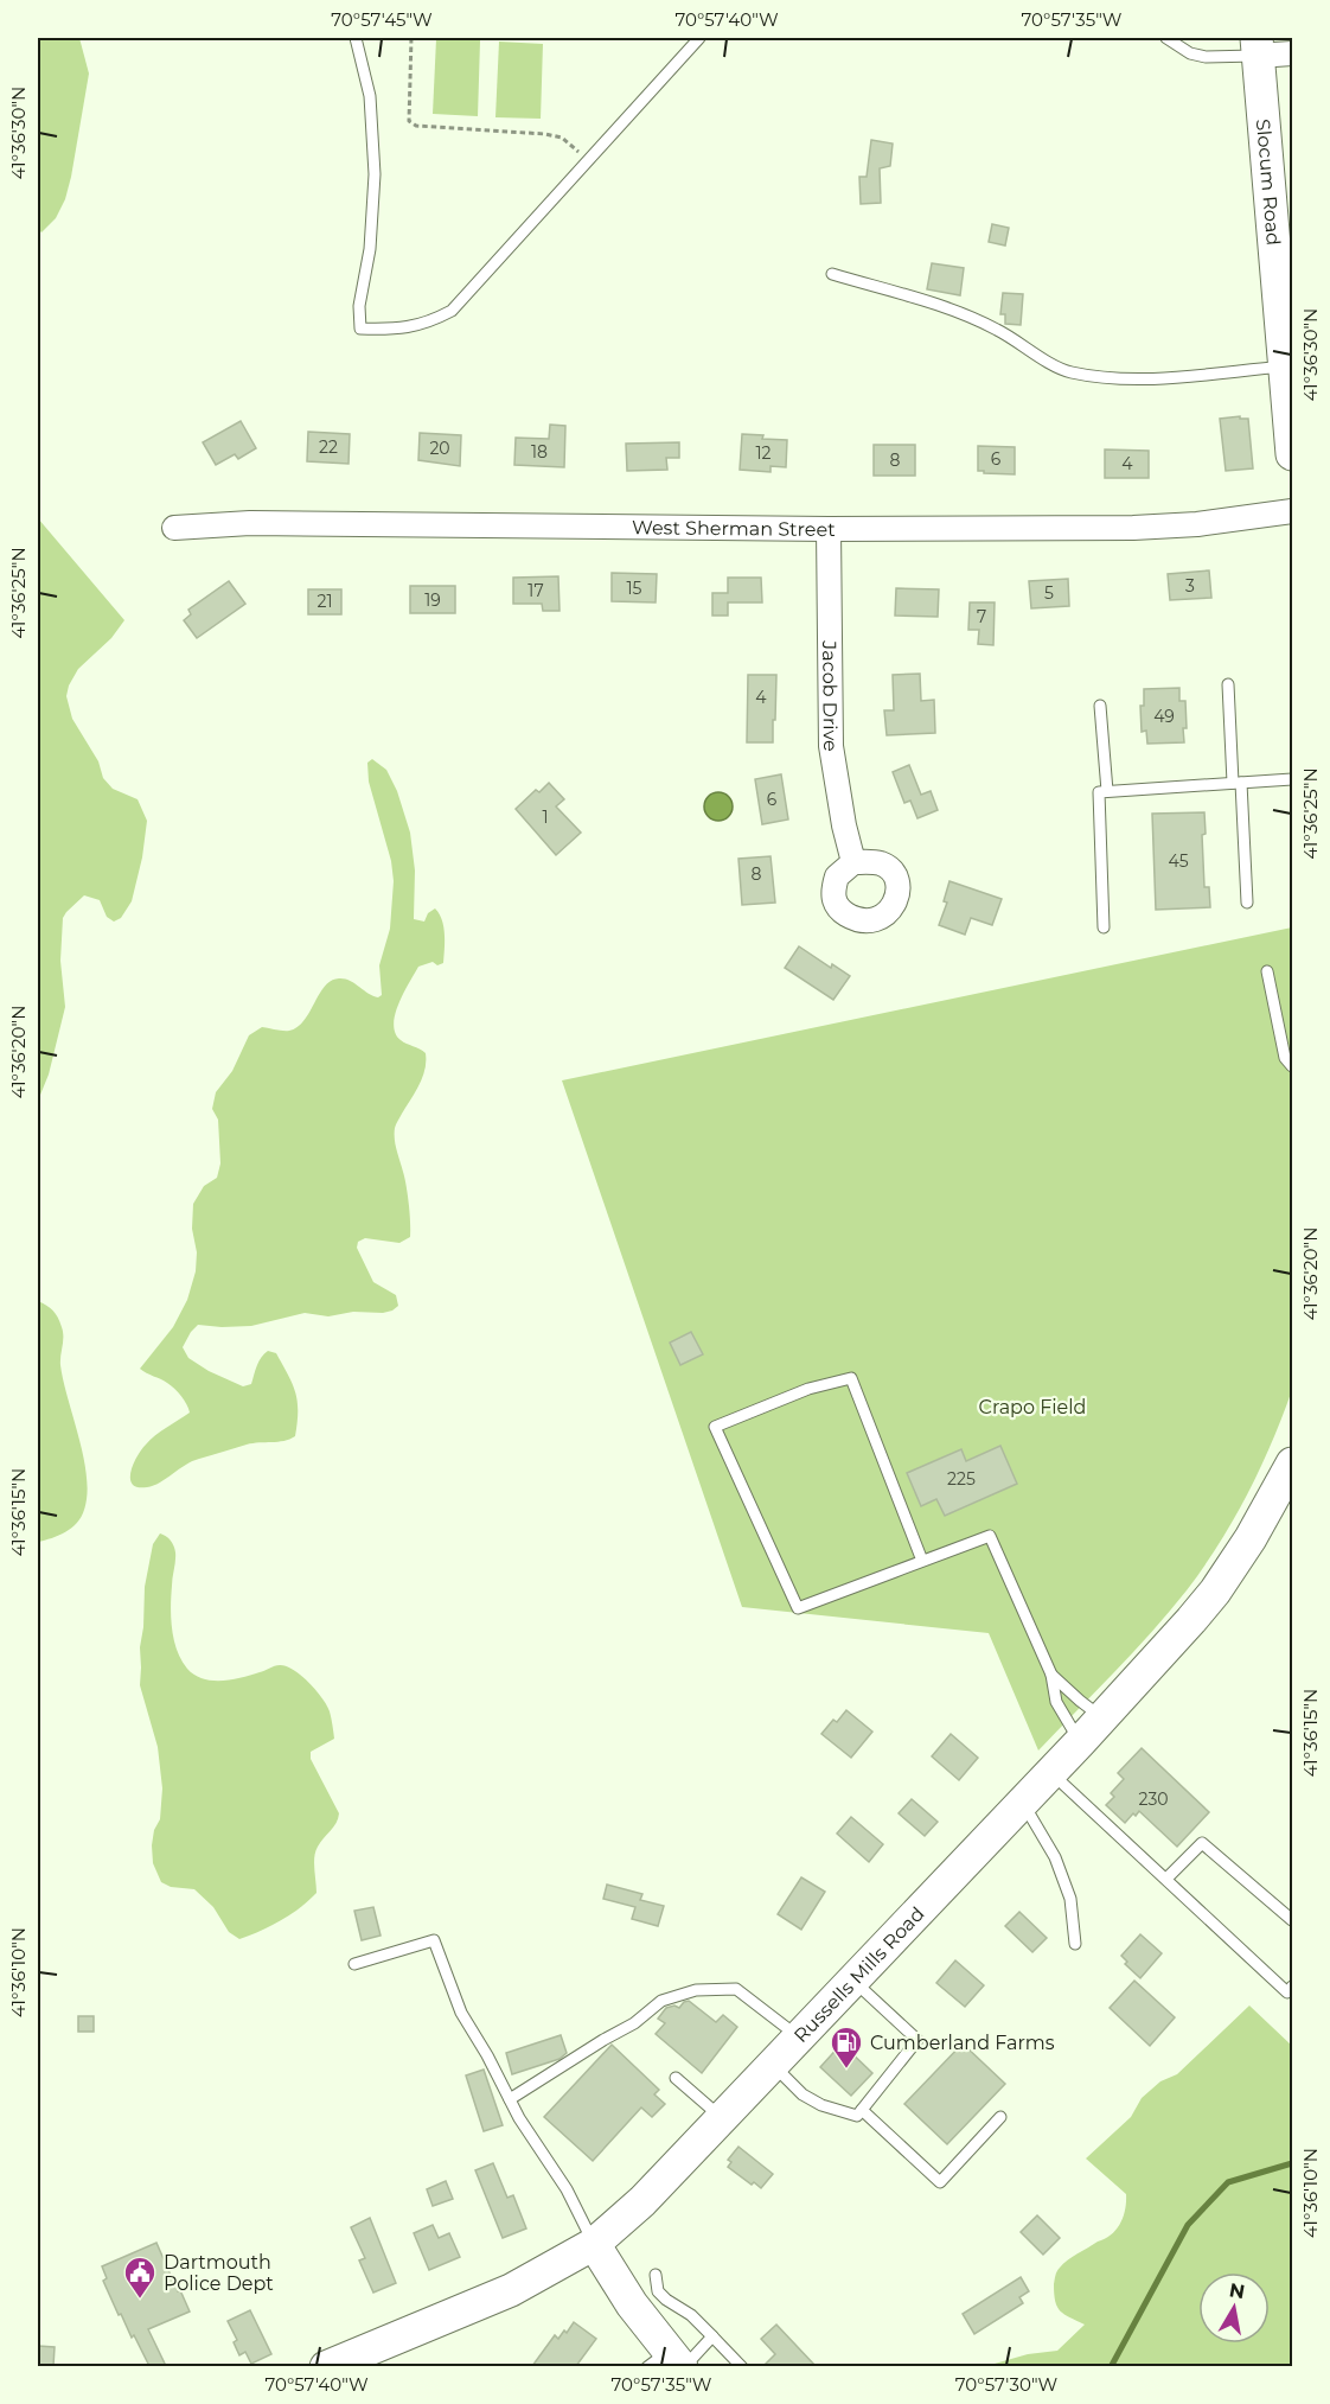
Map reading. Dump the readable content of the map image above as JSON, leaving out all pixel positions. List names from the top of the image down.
{
  "streets": {
    "main road": ["Slocum Road", "Russells Mills Road"],
    "street": ["West Sherman Street", "Jacob Drive"]
  },
  "crossings": [
    ["West Sherman Street", "Jacob Drive"]
  ],
  "parks": ["Crapo Field"],
  "places": {
    "fuel station": ["Cumberland Farms"],
    "public building": ["Dartmouth Police Dept"]
  },
  "house_numbers": [
    "22",
    "20",
    "18",
    "12",
    "6",
    "8",
    "4",
    "3",
    "15",
    "17",
    "5",
    "19",
    "21",
    "7",
    "4",
    "49",
    "6",
    "1",
    "45",
    "8",
    "225",
    "230"
  ],
  "north": "top",
  "coordinates": [
    "70°57'45\"W",
    "70°57'40\"W",
    "70°57'35\"W",
    "41°36'30\"N",
    "41°36'25\"N",
    "41°36'20\"N",
    "41°36'15\"N",
    "41°36'10\"N",
    "70°57'30\"W"
  ]
}
